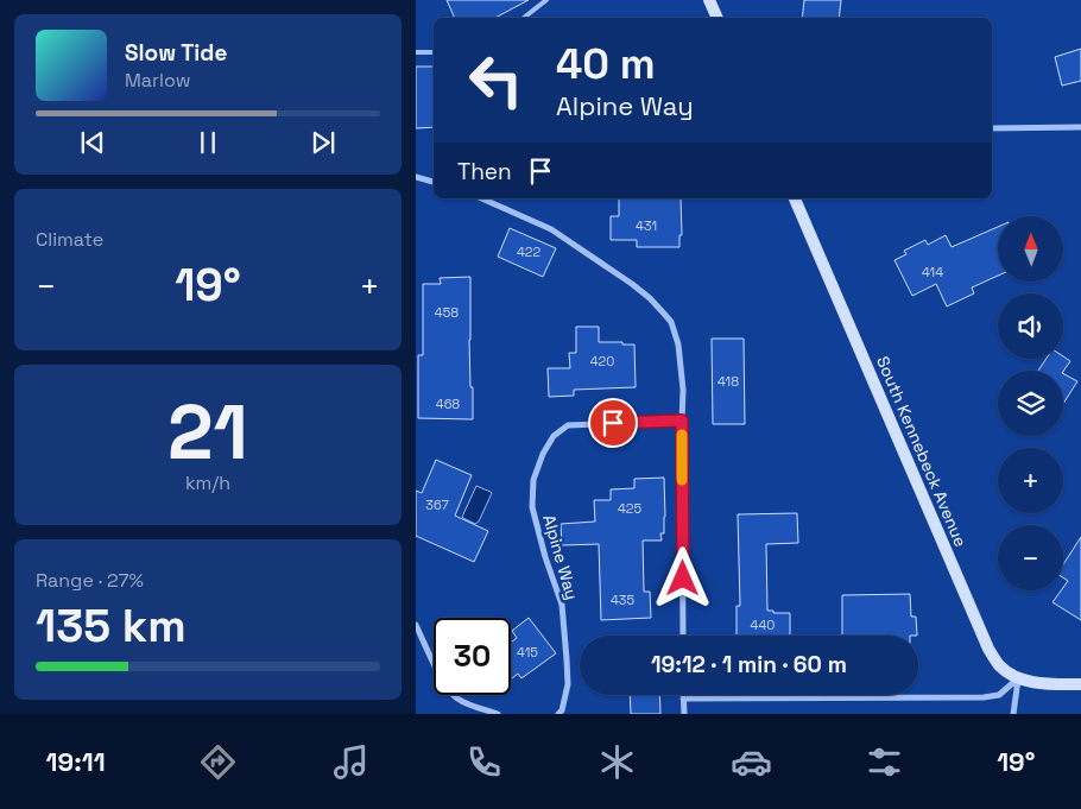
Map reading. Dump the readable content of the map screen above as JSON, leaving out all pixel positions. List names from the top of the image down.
{
  "streets": {
    "street": ["South Kennebeck Avenue", "Alpine Way"]
  },
  "house_numbers": [
    "431",
    "422",
    "414",
    "458",
    "420",
    "418",
    "468",
    "367",
    "425",
    "435",
    "440",
    "415"
  ],
  "north": "top",
  "page": {
    "turn": ["40 m", "Alpine Way"],
    "song": ["Slow Tide", "Marlow"],
    "then": "Then",
    "tile": [
      "Climate",
      ["21", "km/h"],
      ["Range · 27%", "135 km"]
    ],
    "map_buttons": ["+", "−"],
    "heat": ["−", "19°", "+"],
    "limit": "30",
    "trip": "19:12 · 1 min · 60 m",
    "tabs": ["19:11", "19°"]
  }
}
